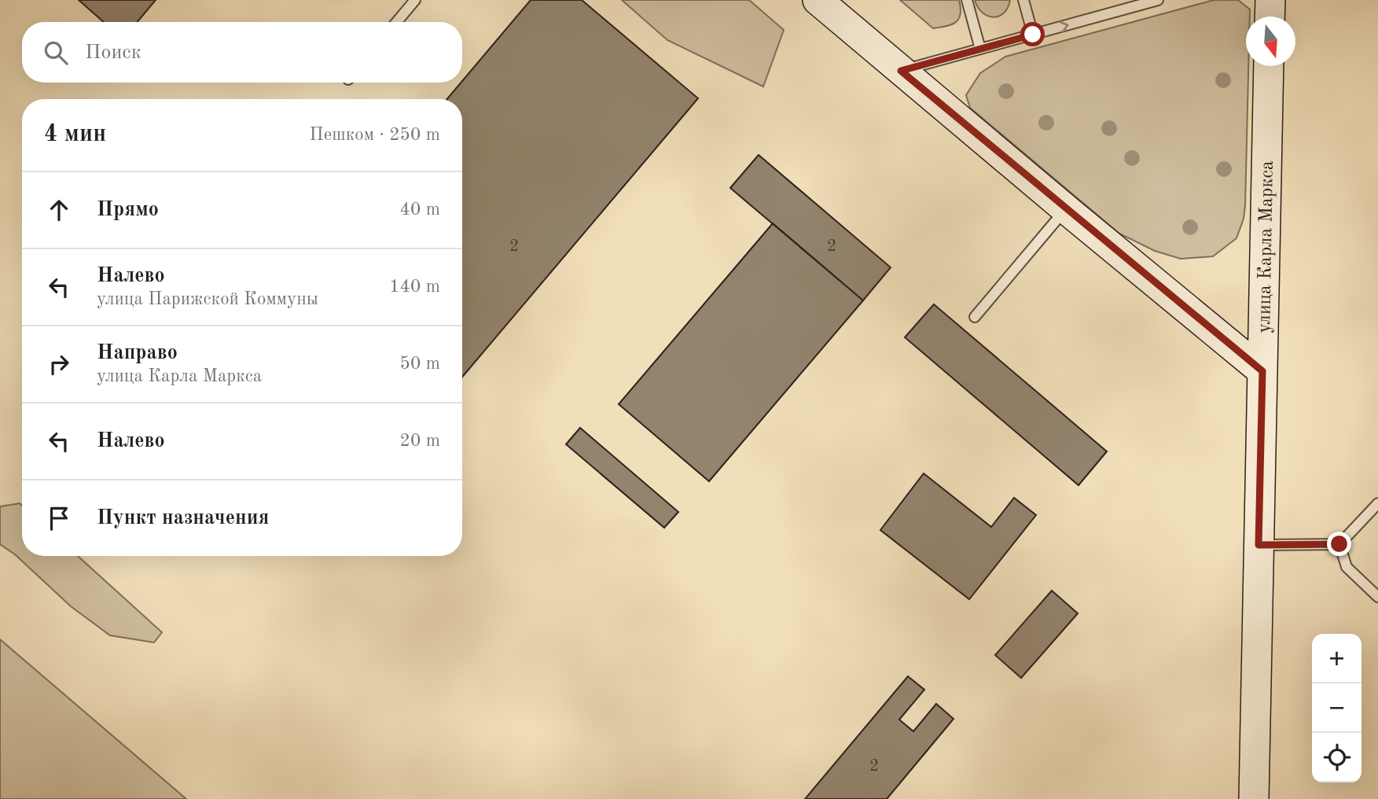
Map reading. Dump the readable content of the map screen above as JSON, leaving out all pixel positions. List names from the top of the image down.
{
  "streets": {
    "main road": ["улица Карла Маркса"]
  },
  "house_numbers": ["2", "2", "2"],
  "north": "bottom",
  "page": {
    "search": "Поиск",
    "heading": ["4 мин", "Пешком · 250 m"],
    "list": [
      ["Прямо", "40 m"],
      ["Налево", "улица Парижской Коммуны", "140 m"],
      ["Направо", "улица Карла Маркса", "50 m"],
      ["Налево", "20 m"],
      "Пункт назначения"
    ],
    "map_buttons": ["+", "−"]
  }
}
